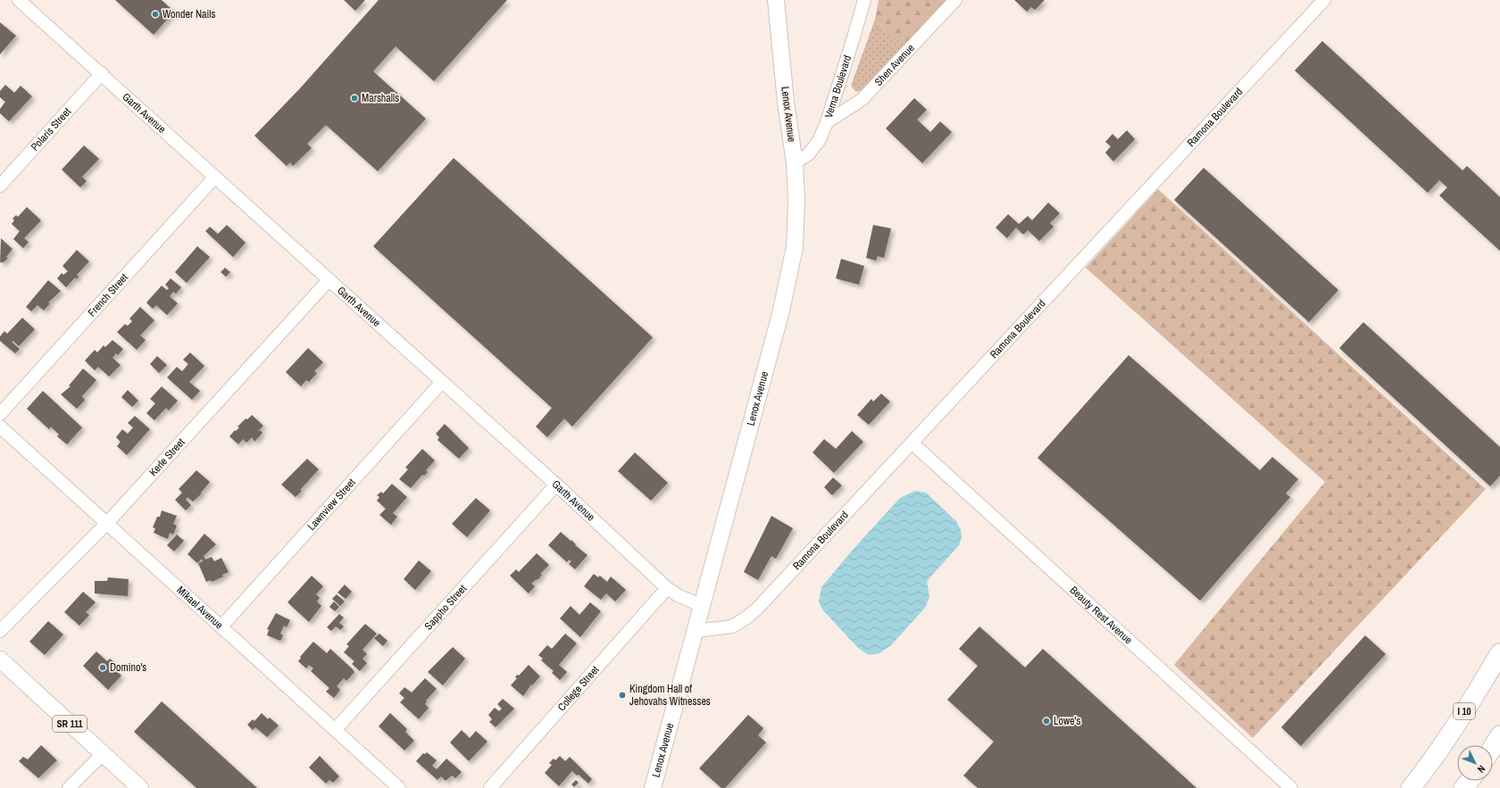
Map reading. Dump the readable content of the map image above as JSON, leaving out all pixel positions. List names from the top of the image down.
{
  "streets": {
    "highway": ["I 10"],
    "main road": ["Lenox Avenue", "SR 111"],
    "street": [
      "Shen Avenue",
      "Verna Boulevard",
      "Garth Avenue",
      "Ramona Boulevard",
      "Polaris Street",
      "French Street",
      "Kerle Street",
      "Lawnview Street",
      "Mikael Avenue",
      "Sappho Street",
      "Beauty Rest Avenue",
      "College Street"
    ]
  },
  "crossings": [
    ["Shen Avenue", "Verna Boulevard"],
    ["Verna Boulevard", "Lenox Avenue"],
    ["Garth Avenue", "Lenox Avenue"],
    ["Garth Avenue", "Polaris Street"],
    ["Garth Avenue", "French Street"],
    ["Garth Avenue", "Kerle Street"],
    ["Garth Avenue", "Lawnview Street"],
    ["Garth Avenue", "Sappho Street"],
    ["Garth Avenue", "College Street"],
    ["Lenox Avenue", "Ramona Boulevard"],
    ["Ramona Boulevard", "Beauty Rest Avenue"],
    ["Kerle Street", "Mikael Avenue"],
    ["Lawnview Street", "Mikael Avenue"],
    ["Mikael Avenue", "Sappho Street"]
  ],
  "places": [
    "Wonder Nails",
    "Marshalls",
    "Domino's",
    "Kingdom Hall of Jehovahs Witnesses",
    "Lowe's"
  ],
  "north": "bottom right"
}
